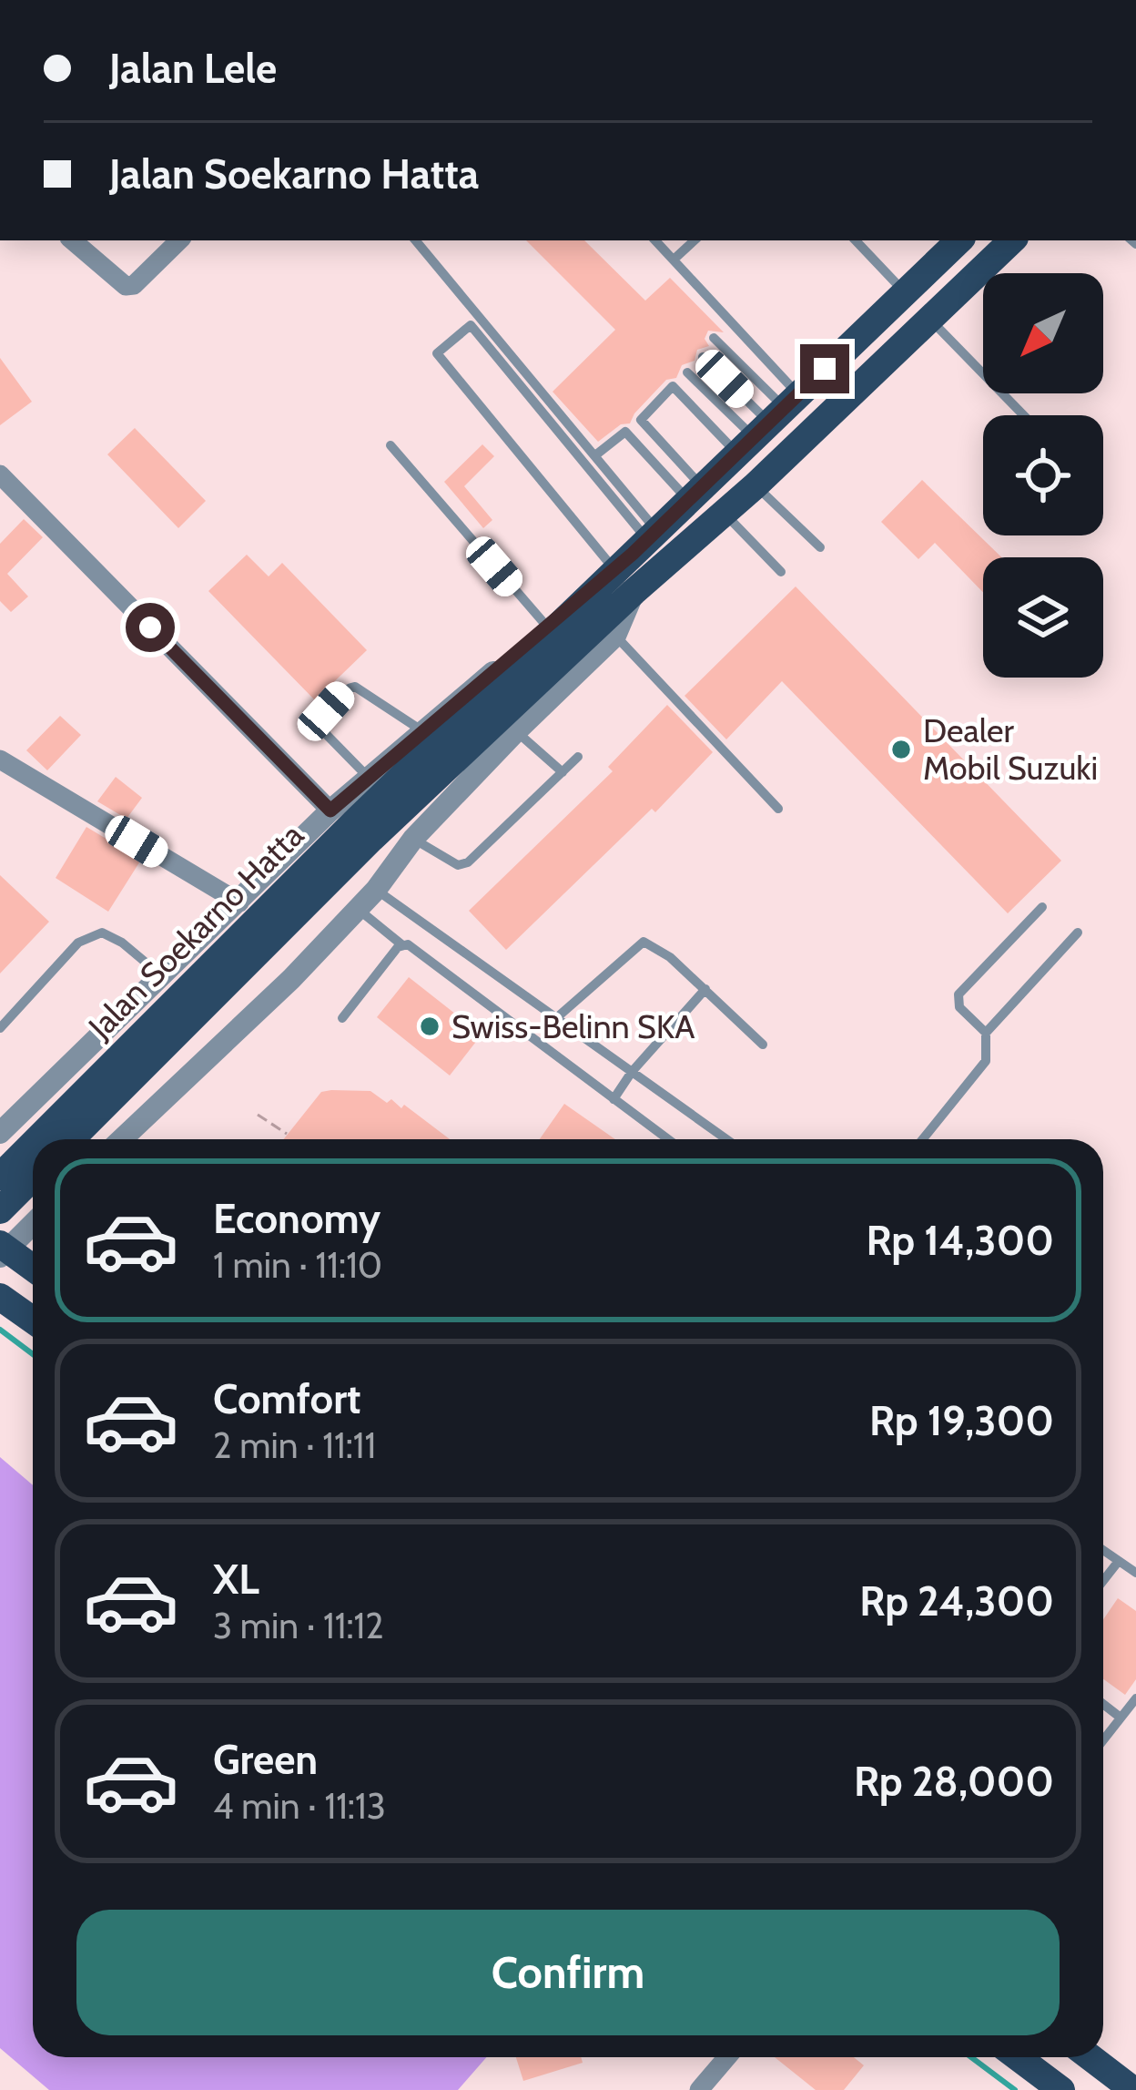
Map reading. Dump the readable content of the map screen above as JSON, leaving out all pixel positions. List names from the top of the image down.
{
  "streets": {
    "main road": ["Jalan Soekarno Hatta"]
  },
  "places": ["Dealer Mobil Suzuki", "Swiss-Belinn SKA"],
  "north": "bottom left",
  "page": {
    "banner": ["Jalan Lele", "Jalan Soekarno Hatta"],
    "list": [
      {
        "name": "Economy",
        "note": "1 min · 11:10",
        "value": "Rp 14,300"
      },
      {
        "name": "Comfort",
        "note": "2 min · 11:11",
        "value": "Rp 19,300"
      },
      {
        "name": "XL",
        "note": "3 min · 11:12",
        "value": "Rp 24,300"
      },
      {
        "name": "Green",
        "note": "4 min · 11:13",
        "value": "Rp 28,000"
      }
    ],
    "buttons": "Confirm"
  }
}
